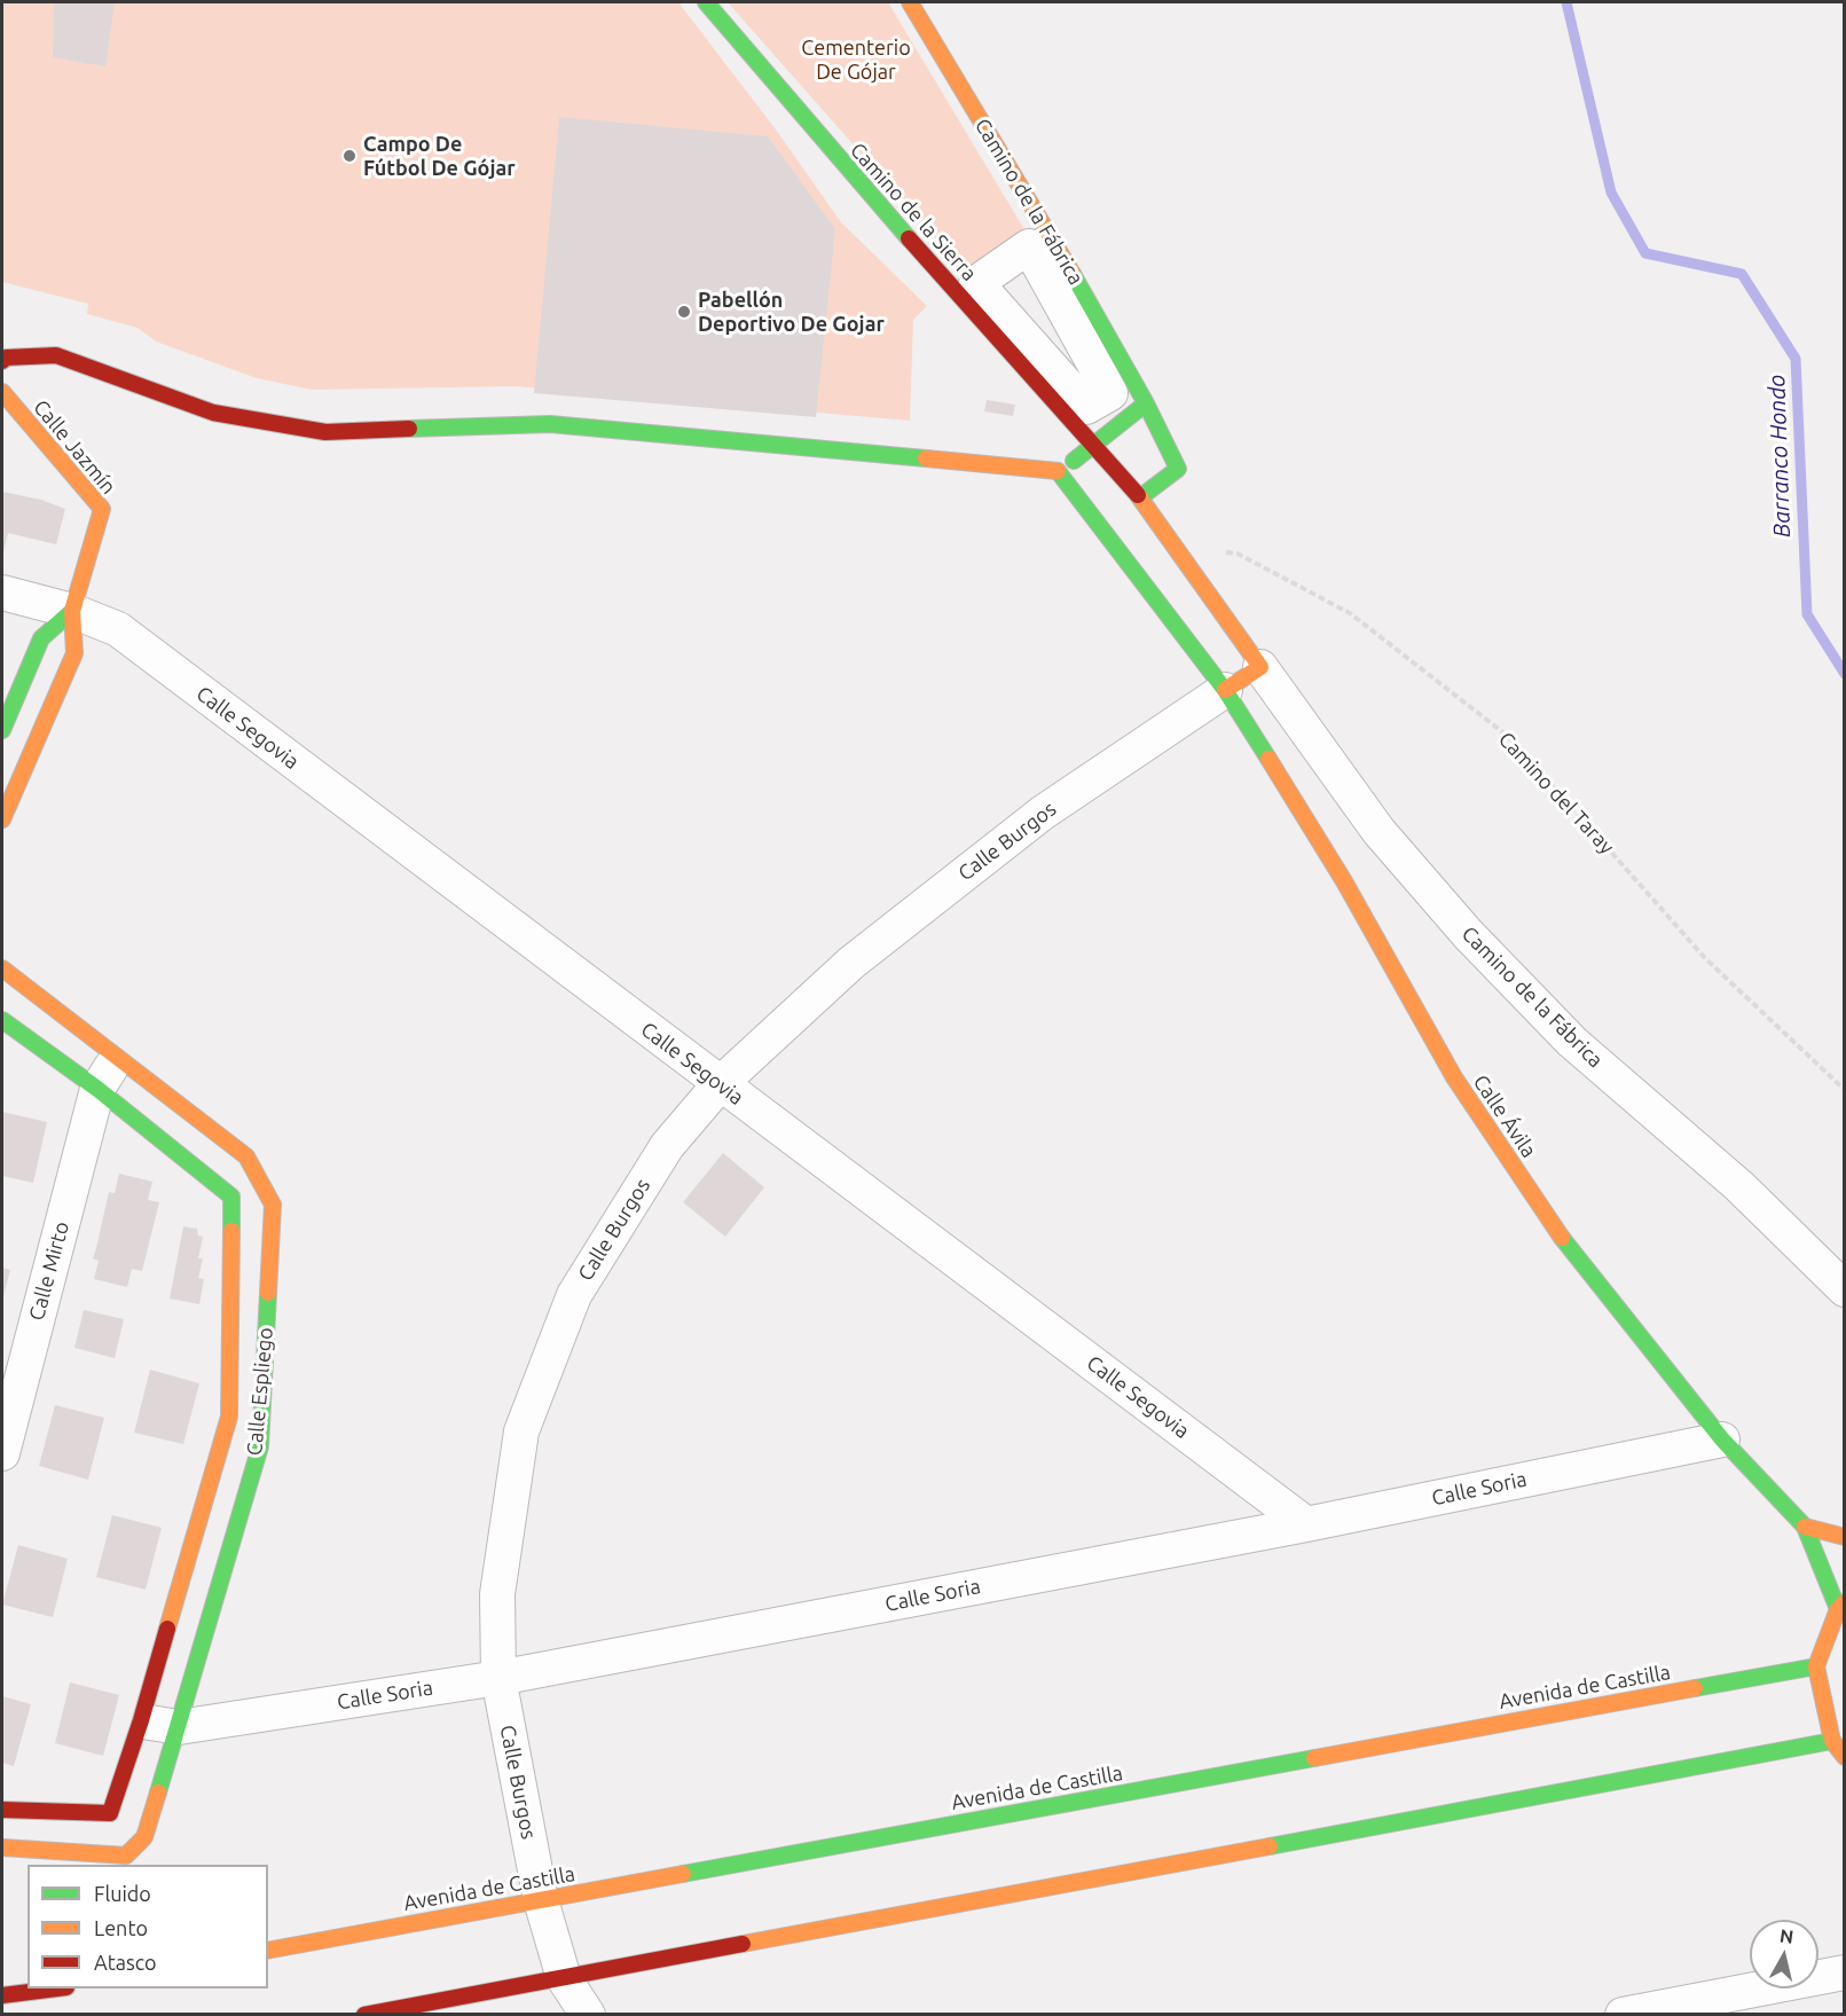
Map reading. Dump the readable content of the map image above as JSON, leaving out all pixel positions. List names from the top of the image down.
{
  "streets": {
    "street": [
      "Camino de la Fábrica",
      "Camino de la Sierra",
      "Calle Jazmín",
      "Calle Segovia",
      "Calle Burgos",
      "Calle Ávila",
      "Calle Mirto",
      "Calle Espliego",
      "Calle Soria",
      "Avenida de Castilla"
    ],
    "path": ["Camino del Taray"]
  },
  "crossings": [
    ["Camino de la Fábrica", "Camino de la Sierra"],
    ["Camino de la Fábrica", "Camino del Taray"],
    ["Calle Jazmín", "Calle Segovia"],
    ["Calle Segovia", "Calle Burgos"],
    ["Calle Segovia", "Calle Soria"],
    ["Calle Burgos", "Calle Ávila"],
    ["Calle Burgos", "Calle Soria"],
    ["Calle Burgos", "Avenida de Castilla"],
    ["Calle Ávila", "Calle Soria"],
    ["Calle Mirto", "Calle Espliego"],
    ["Calle Espliego", "Calle Soria"]
  ],
  "water": ["Barranco Hondo"],
  "parks": ["Cementerio De Gójar"],
  "places": ["Campo De Fútbol De Gójar", "Pabellón Deportivo De Gojar"],
  "legend": ["Fluido", "Lento", "Atasco"],
  "north": "top"
}
